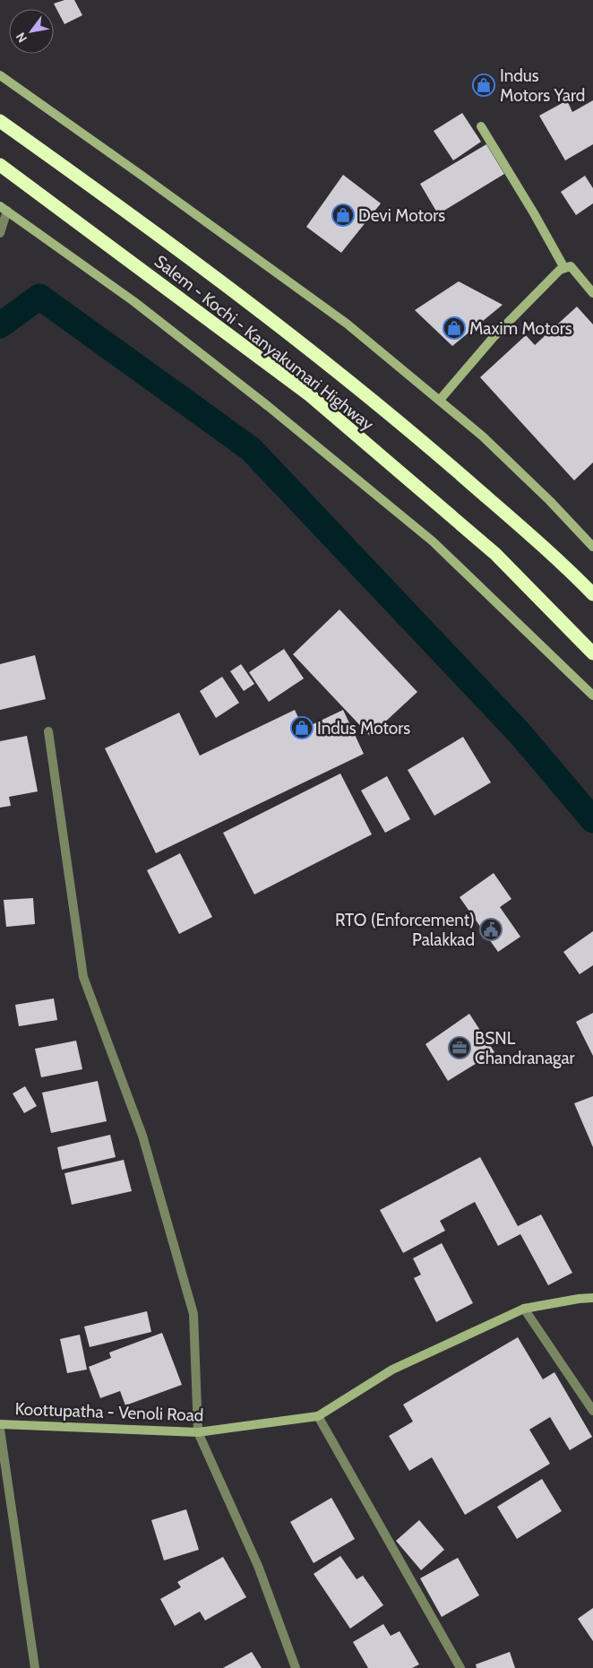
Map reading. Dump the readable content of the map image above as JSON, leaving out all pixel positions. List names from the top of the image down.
{
  "streets": {
    "highway": ["Salem - Kochi - Kanyakumari Highway"],
    "street": ["Koottupatha - Venoli Road"]
  },
  "places": {
    "shop": [
      "Indus Motors Yard",
      "Devi Motors",
      "Maxim Motors",
      "Indus Motors"
    ],
    "public building": ["RTO (Enforcement) Palakkad"],
    "office": ["BSNL Chandranagar"]
  },
  "north": "bottom left"
}
